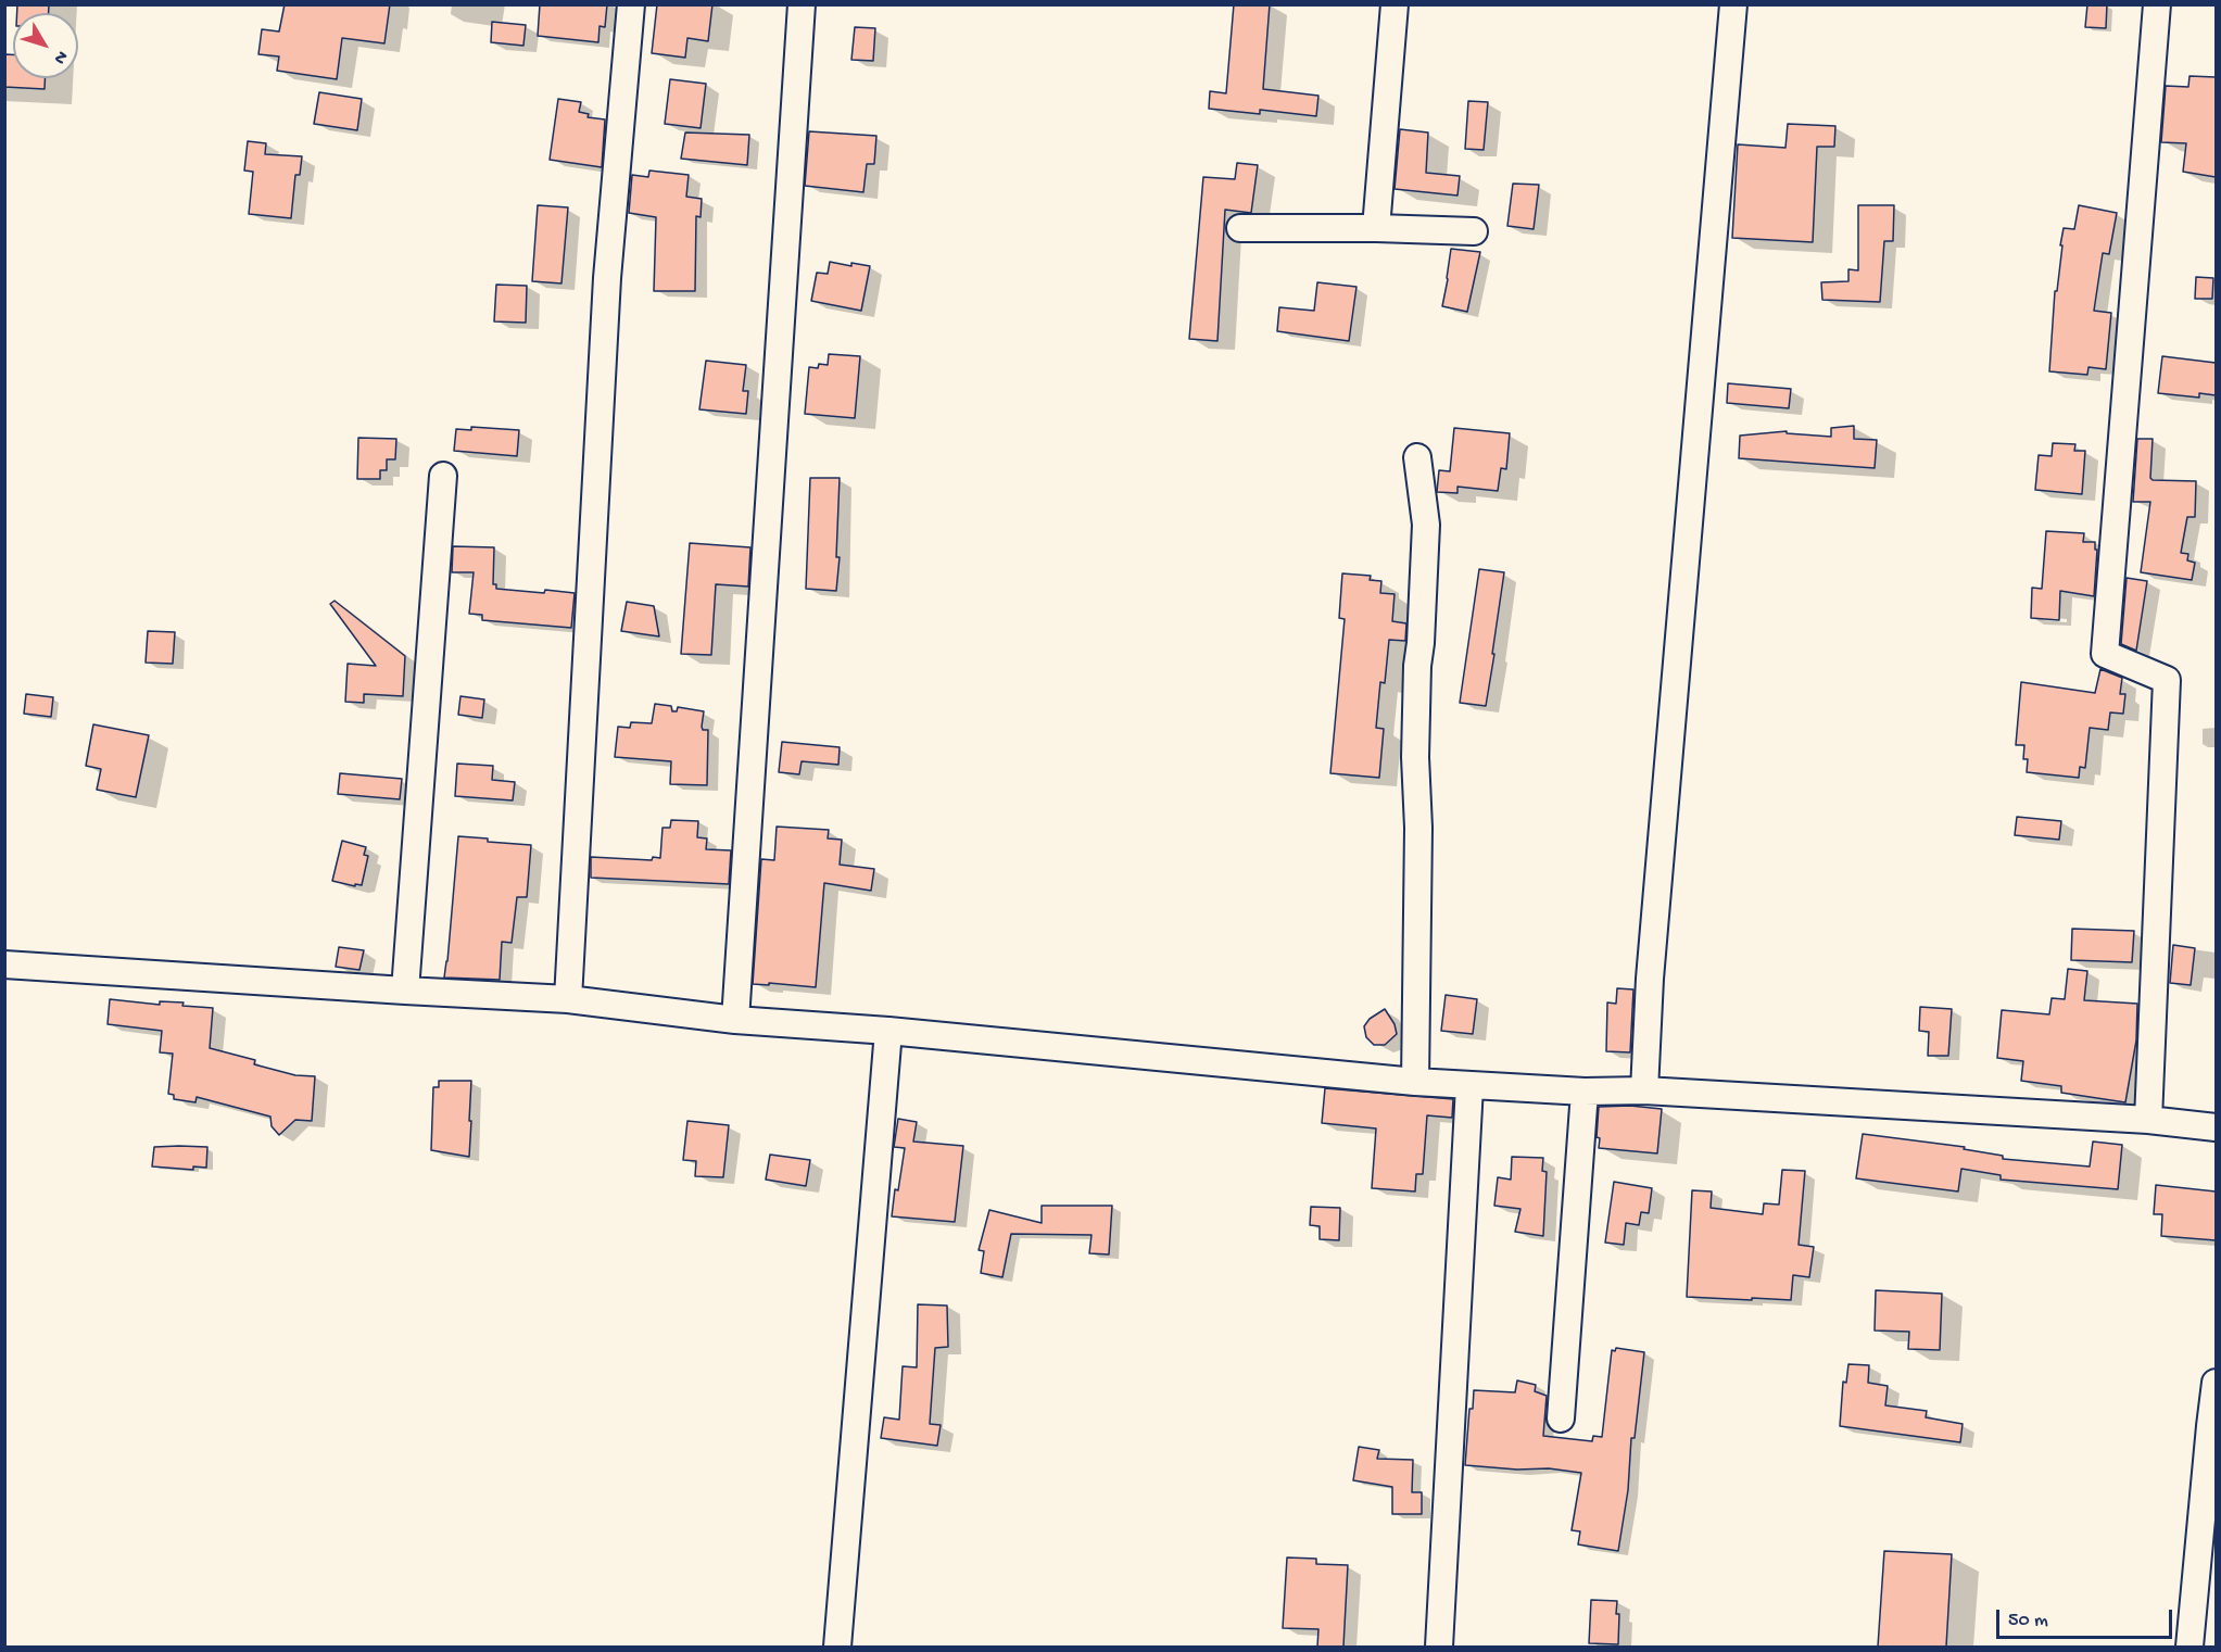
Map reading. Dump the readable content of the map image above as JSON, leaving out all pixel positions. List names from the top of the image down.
{
  "scale_bar": "50 m",
  "north": "bottom right"
}
